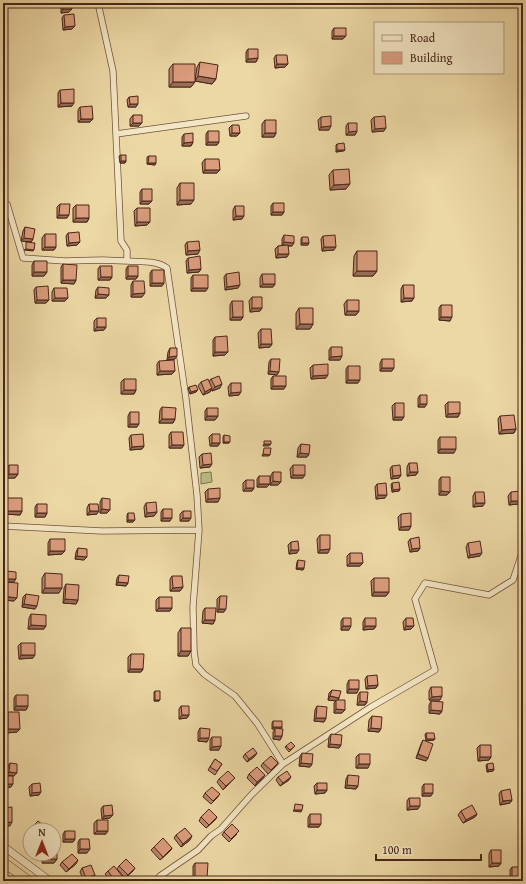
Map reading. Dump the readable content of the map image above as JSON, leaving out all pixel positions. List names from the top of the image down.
{
  "legend": ["Road", "Building"],
  "scale_bar": "100 m",
  "north": "top"
}
